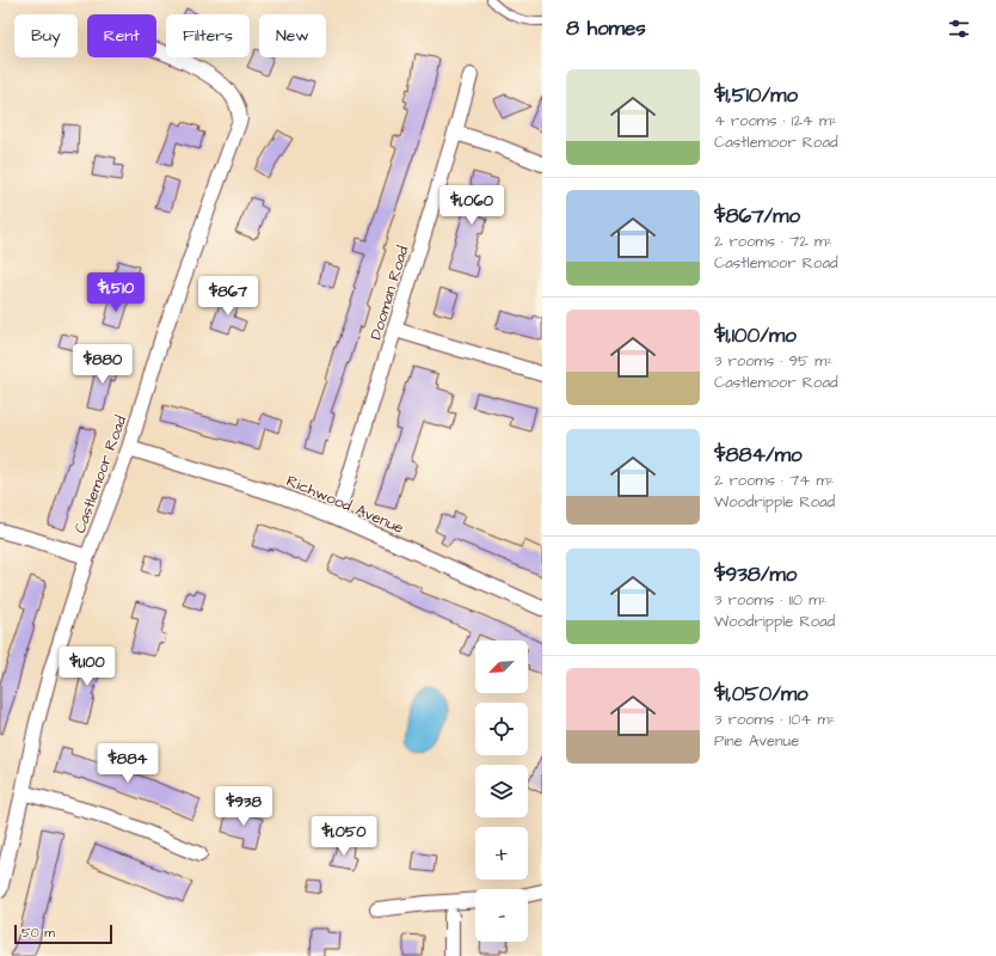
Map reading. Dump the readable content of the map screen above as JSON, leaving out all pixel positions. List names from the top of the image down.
{
  "streets": {
    "street": ["Dooman Road", "Castlemoor Road", "Richwood Avenue"]
  },
  "crossings": [
    ["Dooman Road", "Richwood Avenue"],
    ["Castlemoor Road", "Richwood Avenue"]
  ],
  "scale_bar": "50 m",
  "north": "bottom left",
  "page": {
    "heading": "8 homes",
    "chip": [
      "Buy",
      "Rent",
      "Filters",
      "New"
    ],
    "list": [
      {
        "name": "$1,510/mo",
        "note": "4 rooms · 124 m² · Castlemoor Road"
      },
      {
        "name": "$867/mo",
        "note": "2 rooms · 72 m² · Castlemoor Road"
      },
      {
        "name": "$1,100/mo",
        "note": "3 rooms · 95 m² · Castlemoor Road"
      },
      {
        "name": "$884/mo",
        "note": "2 rooms · 74 m² · Woodripple Road"
      },
      {
        "name": "$938/mo",
        "note": "3 rooms · 110 m² · Woodripple Road"
      },
      {
        "name": "$1,050/mo",
        "note": "3 rooms · 104 m² · Pine Avenue"
      }
    ],
    "price": [
      "$1,060",
      "$1,510",
      "$867",
      "$880",
      "$1,100",
      "$884",
      "$938",
      "$1,050"
    ],
    "map_buttons": ["+", "−"],
    "scale": "50 m"
  }
}
